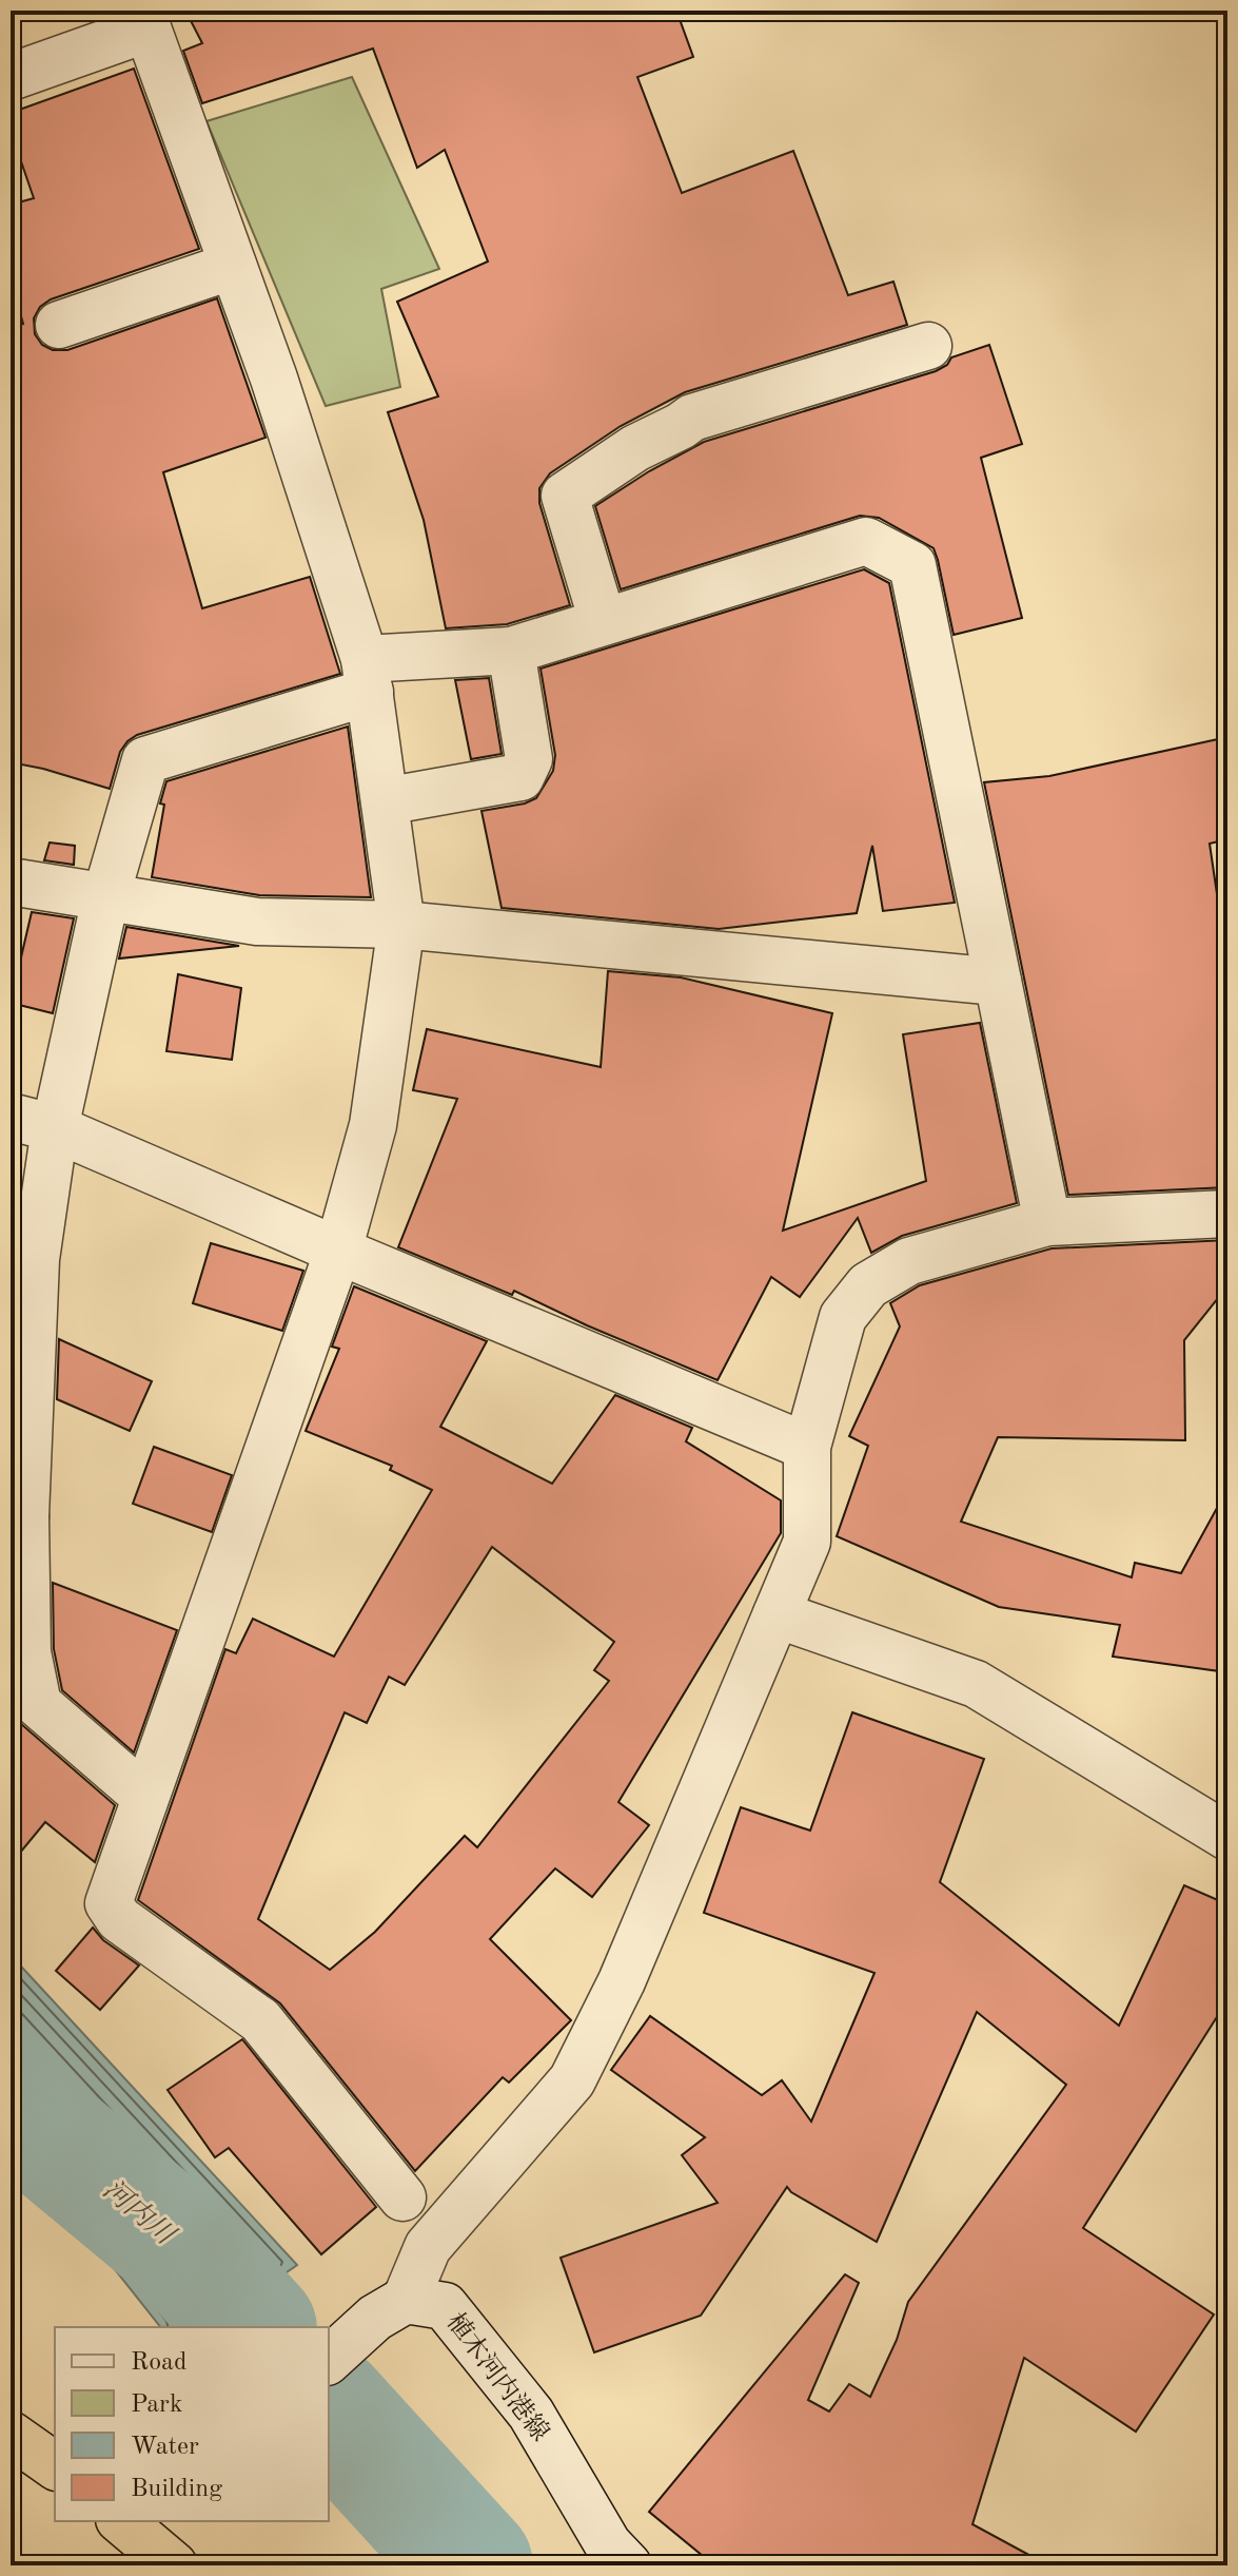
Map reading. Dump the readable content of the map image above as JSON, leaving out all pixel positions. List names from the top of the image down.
{
  "streets": {
    "street": ["植木河内港線"]
  },
  "water": ["河内川"],
  "legend": [
    "Road",
    "Park",
    "Water",
    "Building"
  ]
}
